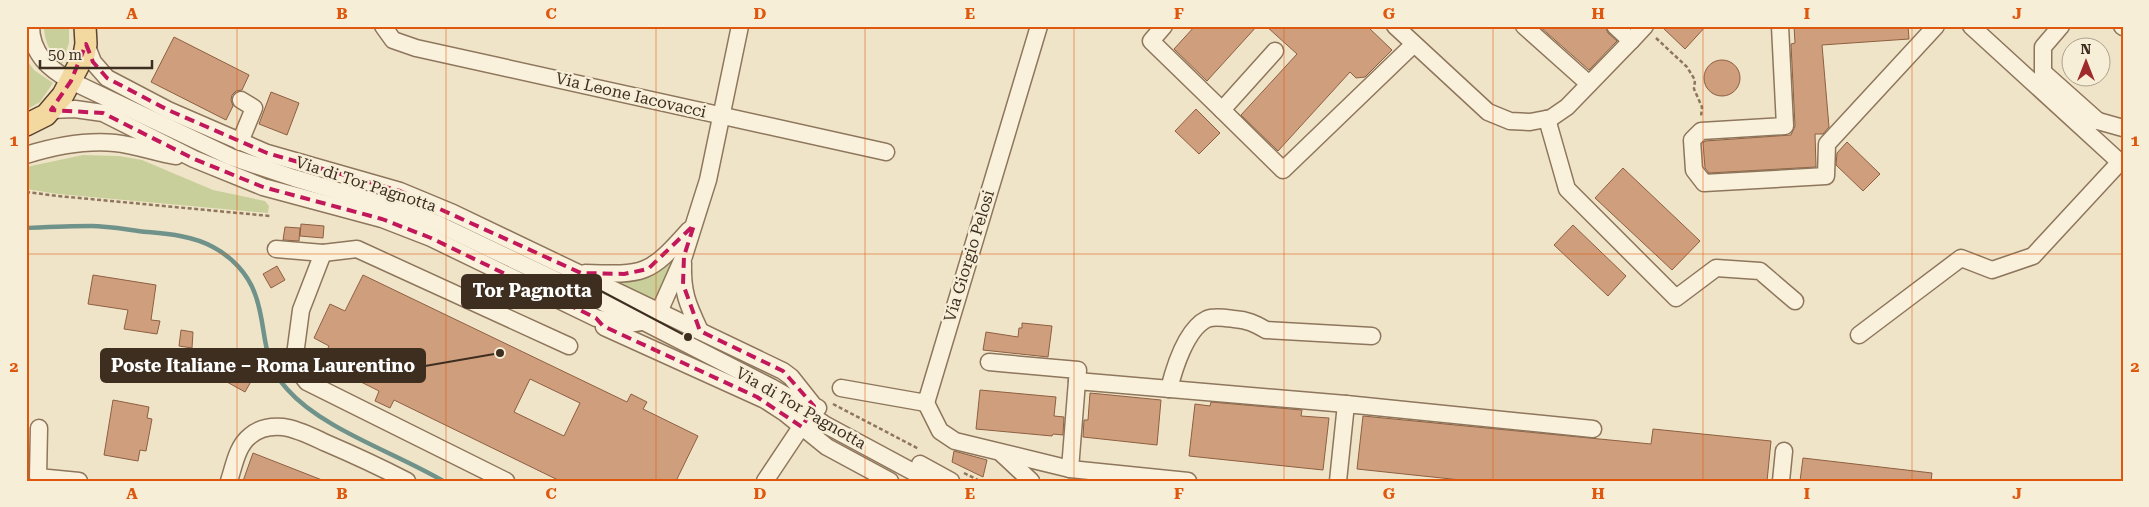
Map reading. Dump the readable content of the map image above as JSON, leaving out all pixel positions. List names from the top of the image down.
{
  "streets": {
    "street": ["Via Leone Iacovacci", "Via di Tor Pagnotta", "Via Giorgio Pelosi"]
  },
  "places": ["Tor Pagnotta", "Poste Italiane – Roma Laurentino"],
  "scale_bar": "50 m",
  "north": "top",
  "grid": {
    "columns": [
      "A",
      "B",
      "C",
      "D",
      "E",
      "F",
      "G",
      "H",
      "I",
      "J"
    ],
    "rows": ["1", "2"]
  }
}
